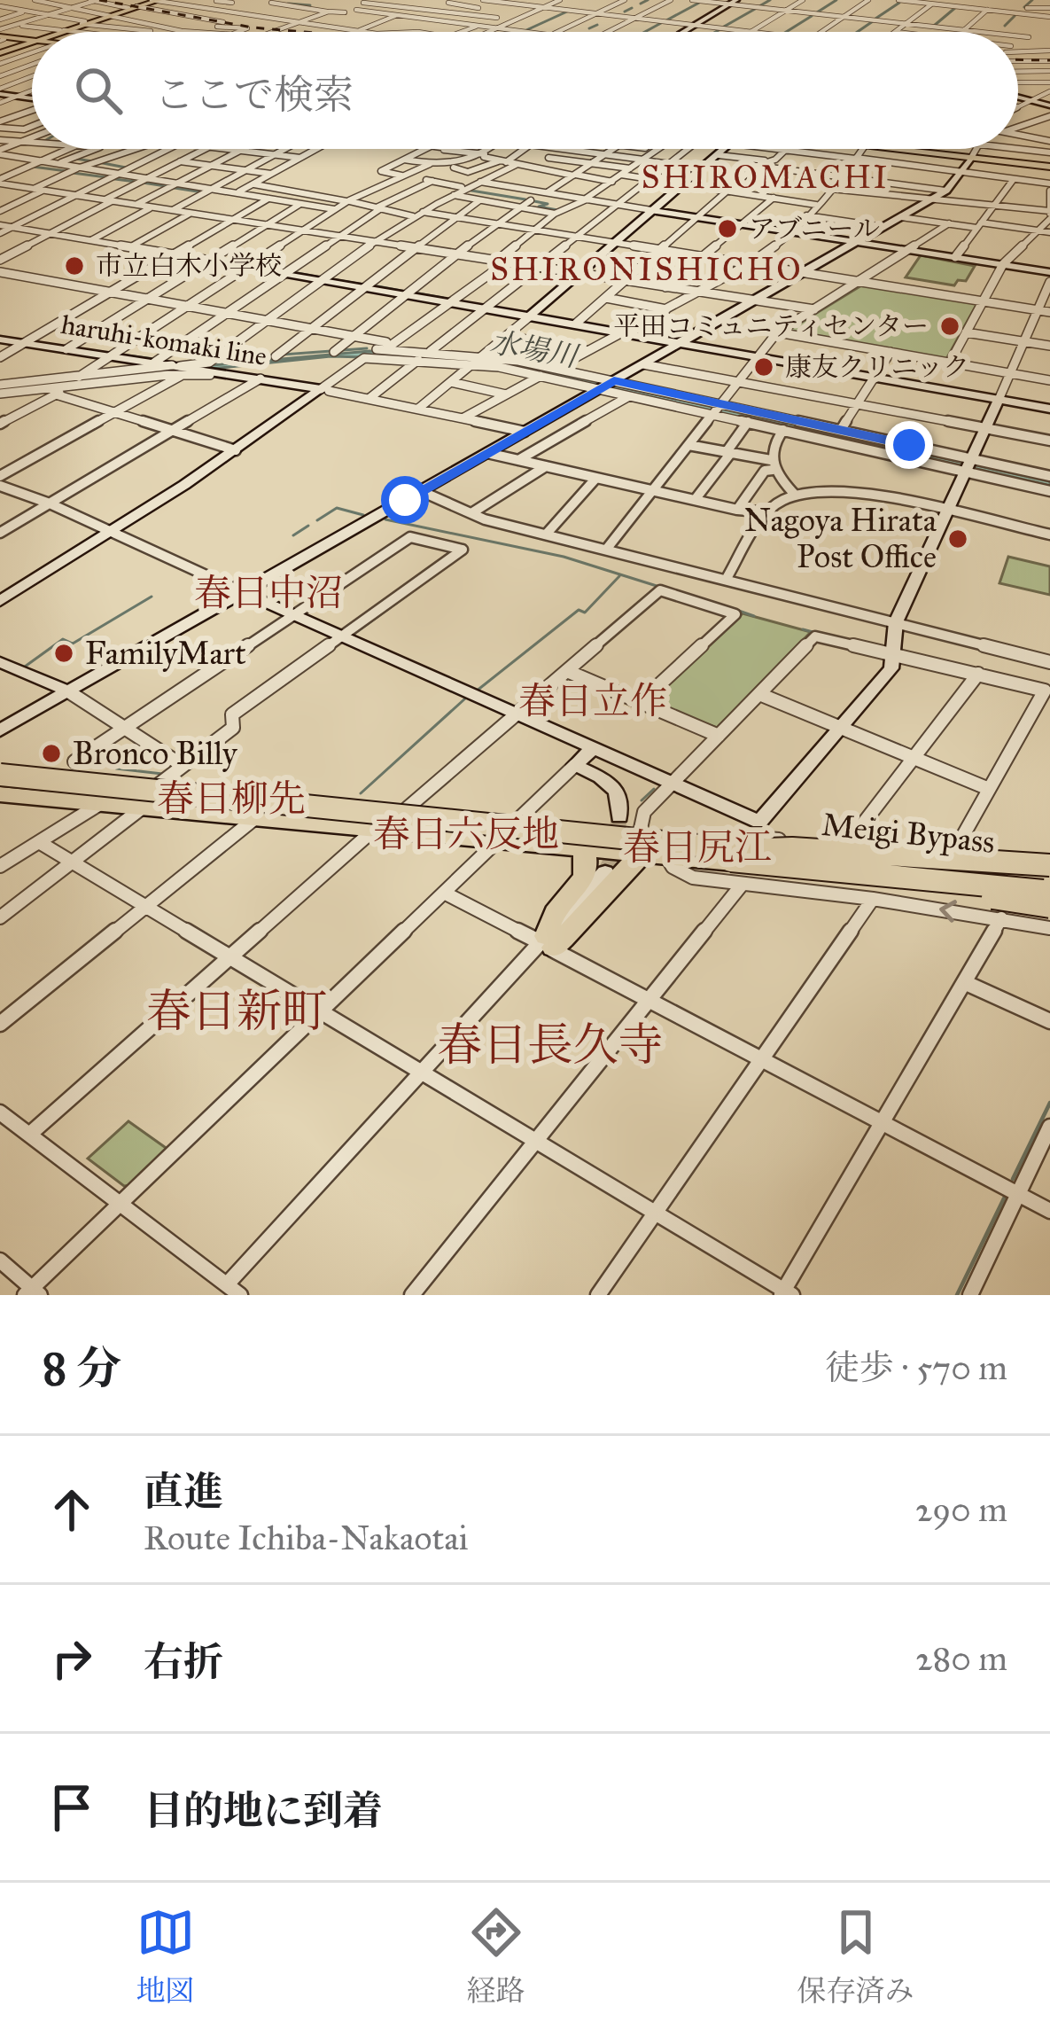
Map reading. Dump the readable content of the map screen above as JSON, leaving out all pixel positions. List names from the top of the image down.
{
  "streets": {
    "highway": ["Meigi Bypass"],
    "street": ["haruhi-komaki line"]
  },
  "districts": [
    "SHIROMACHI",
    "SHIRONISHICHO",
    "春日中沼",
    "春日立作",
    "春日柳先",
    "春日六反地",
    "春日尻江",
    "春日新町",
    "春日長久寺"
  ],
  "water": ["水場川"],
  "places": [
    "アブニール",
    "市立白木小学校",
    "平田コミュニティセンター",
    "康友クリニック",
    "Nagoya Hirata Post Office",
    "FamilyMart",
    "Bronco Billy"
  ],
  "page": {
    "search": "ここで検索",
    "heading": ["8 分", "徒歩 · 570 m"],
    "list": [
      ["直進", "Route Ichiba-Nakaotai", "290 m"],
      ["右折", "280 m"],
      "目的地に到着"
    ],
    "nav": ["地図", "経路", "保存済み"]
  }
}
